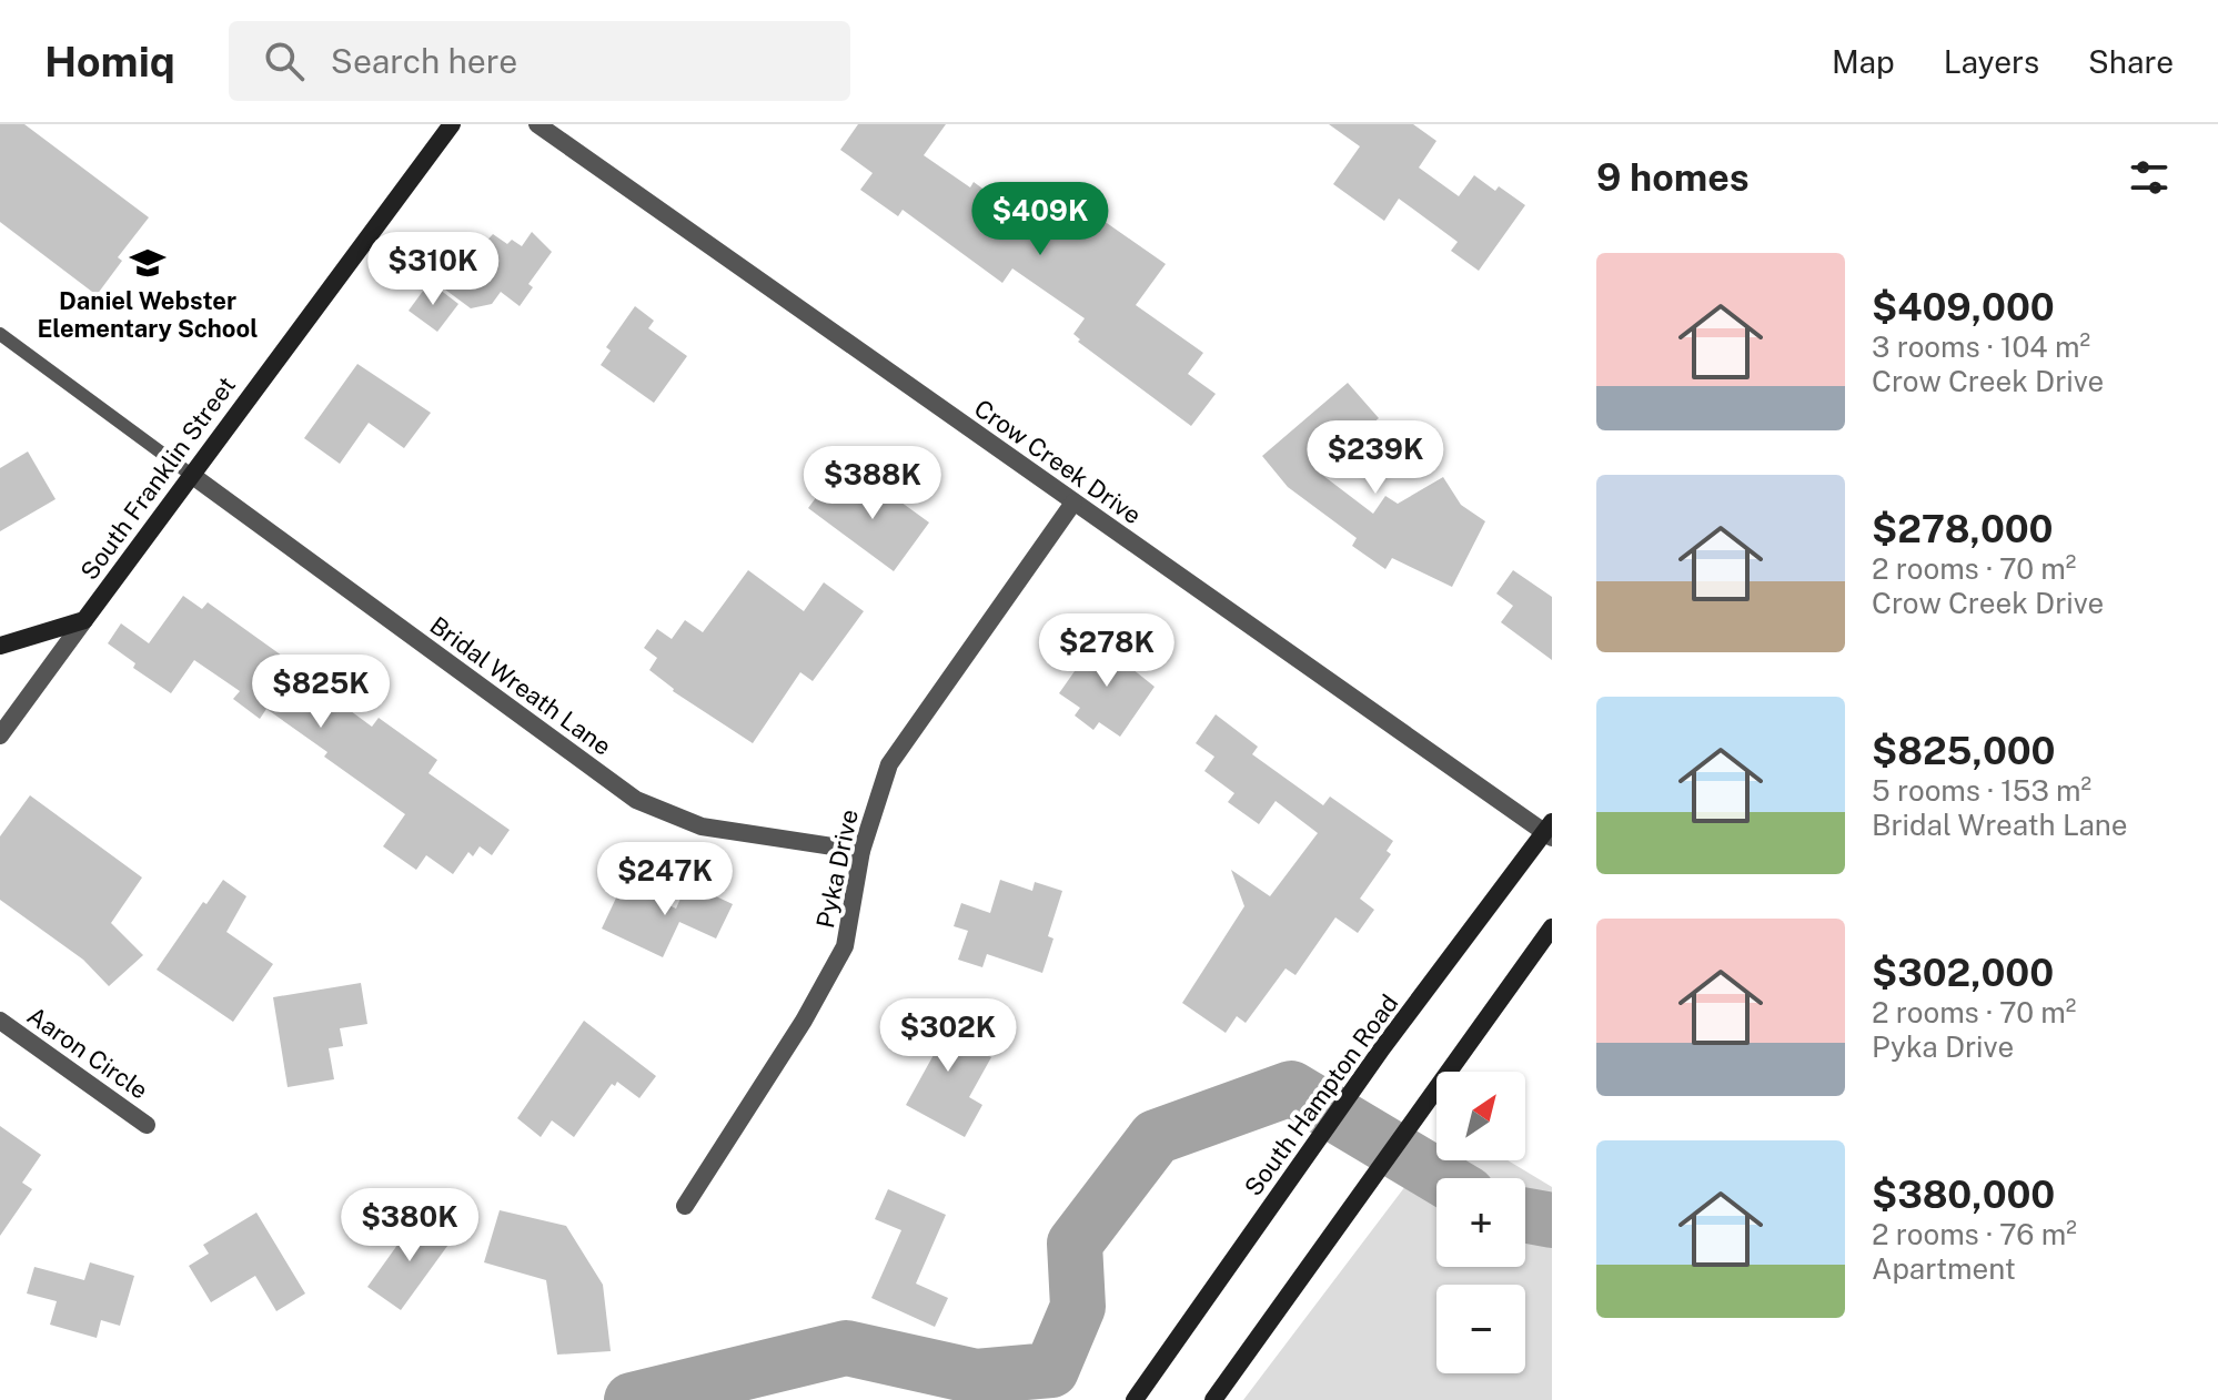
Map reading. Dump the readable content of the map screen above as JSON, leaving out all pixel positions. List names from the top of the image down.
{
  "streets": {
    "main road": ["South Franklin Street", "South Hampton Road"],
    "street": [
      "Crow Creek Drive",
      "Bridal Wreath Lane",
      "Pyka Drive",
      "Aaron Circle"
    ]
  },
  "crossings": [
    ["Crow Creek Drive", "Pyka Drive"],
    ["Crow Creek Drive", "South Hampton Road"],
    ["South Franklin Street", "Bridal Wreath Lane"],
    ["Bridal Wreath Lane", "Pyka Drive"]
  ],
  "places": {
    "school or university": ["Daniel Webster Elementary School"]
  },
  "north": "top right",
  "page": {
    "header": "Homiq",
    "search": "Search here",
    "nav": ["Map", "Layers", "Share"],
    "heading": "9 homes",
    "price": [
      "$409K",
      "$310K",
      "$239K",
      "$388K",
      "$278K",
      "$825K",
      "$247K",
      "$302K",
      "$380K"
    ],
    "list": [
      {
        "name": "$409,000",
        "note": "3 rooms · 104 m² · Crow Creek Drive"
      },
      {
        "name": "$278,000",
        "note": "2 rooms · 70 m² · Crow Creek Drive"
      },
      {
        "name": "$825,000",
        "note": "5 rooms · 153 m² · Bridal Wreath Lane"
      },
      {
        "name": "$302,000",
        "note": "2 rooms · 70 m² · Pyka Drive"
      },
      {
        "name": "$380,000",
        "note": "2 rooms · 76 m² · Apartment"
      }
    ],
    "map_buttons": ["+", "−"]
  }
}
